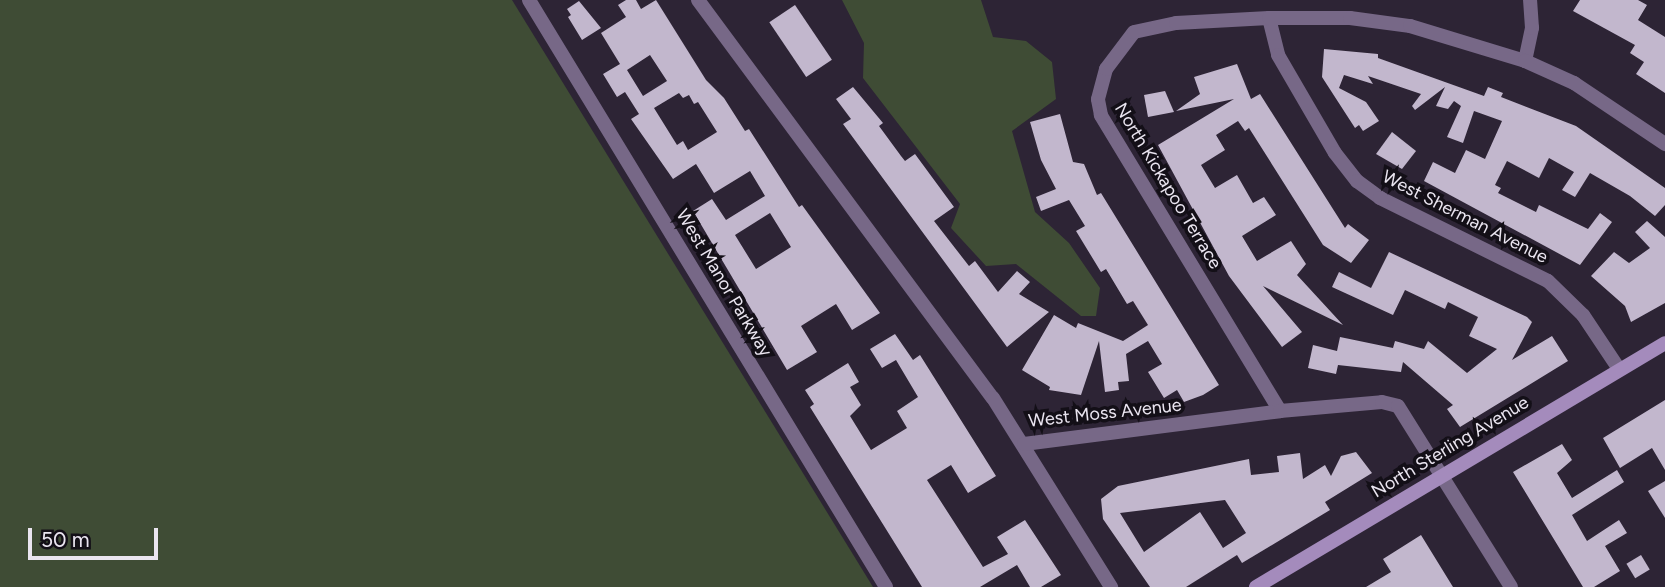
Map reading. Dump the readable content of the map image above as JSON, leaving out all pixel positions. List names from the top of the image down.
{
  "streets": {
    "street": [
      "North Kickapoo Terrace",
      "West Sherman Avenue",
      "West Manor Parkway",
      "West Moss Avenue",
      "North Sterling Avenue"
    ]
  },
  "crossings": [
    ["North Kickapoo Terrace", "West Sherman Avenue"],
    ["North Kickapoo Terrace", "West Moss Avenue"],
    ["West Sherman Avenue", "North Sterling Avenue"],
    ["West Moss Avenue", "North Sterling Avenue"]
  ],
  "scale_bar": "50 m"
}
